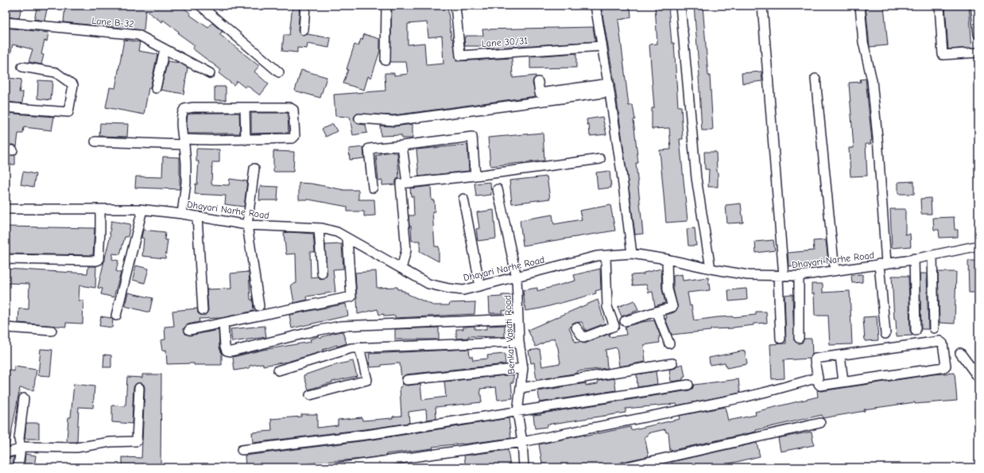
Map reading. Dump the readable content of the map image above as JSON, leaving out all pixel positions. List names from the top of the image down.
{
  "streets": {
    "street": [
      "Lane B-32",
      "Lane 30/31",
      "Dhayari Narhe Road",
      "Benkar Vasati Road"
    ]
  },
  "crossings": [
    ["Dhayari Narhe Road", "Benkar Vasati Road"]
  ]
}
